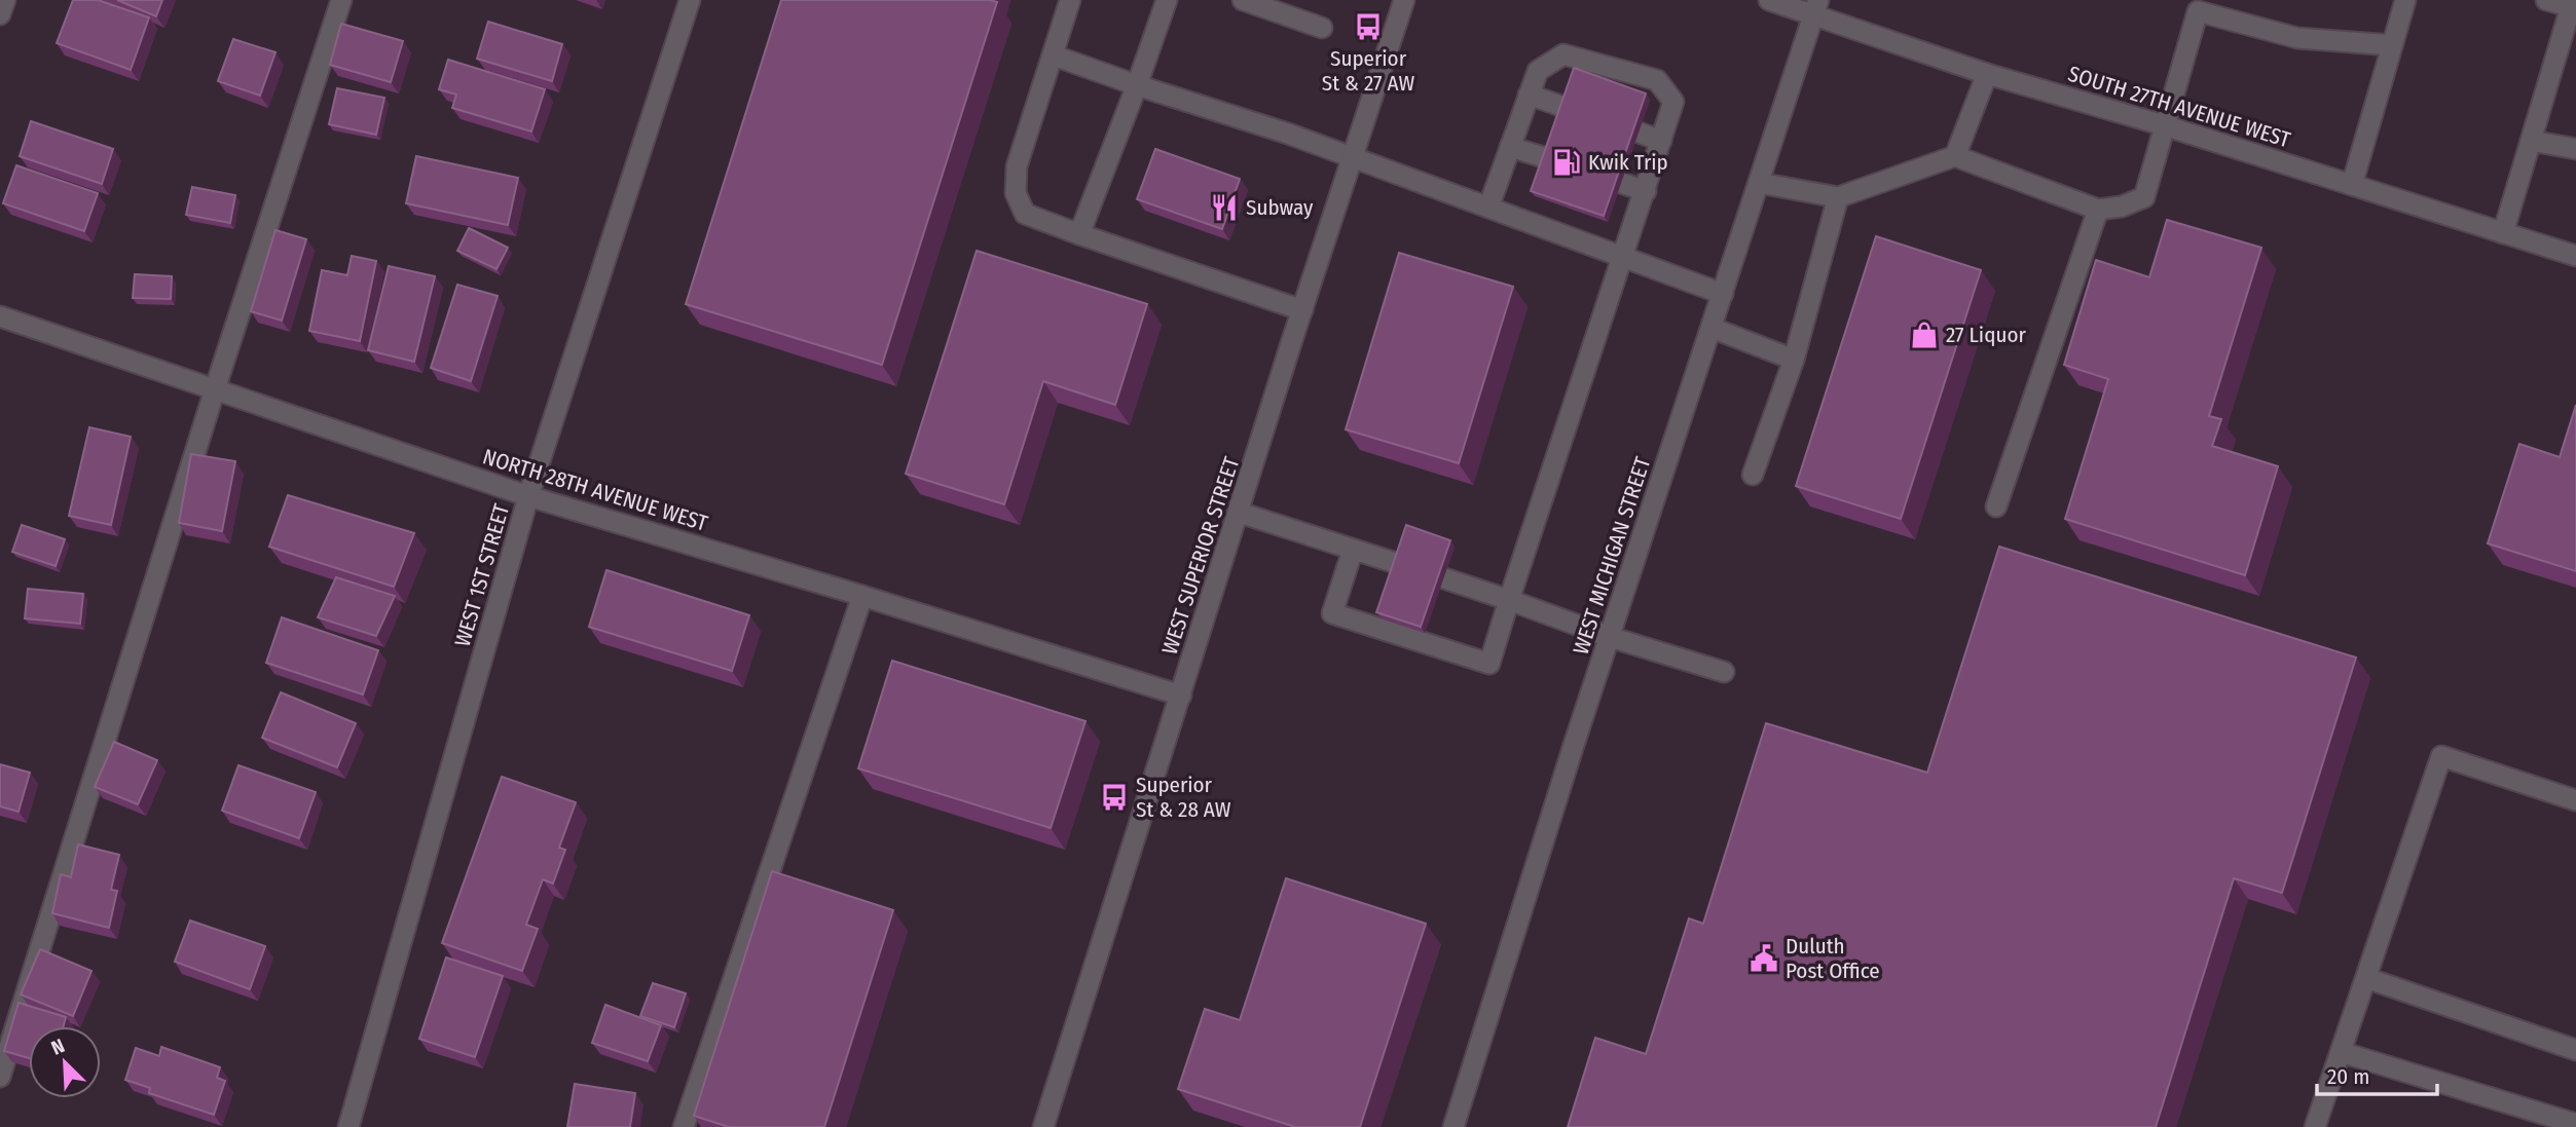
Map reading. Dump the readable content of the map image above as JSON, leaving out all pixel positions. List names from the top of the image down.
{
  "streets": {
    "street": [
      "SOUTH 27TH AVENUE WEST",
      "NORTH 28TH AVENUE WEST",
      "WEST SUPERIOR STREET",
      "WEST MICHIGAN STREET",
      "WEST 1ST STREET"
    ]
  },
  "crossings": [
    ["SOUTH 27TH AVENUE WEST", "WEST MICHIGAN STREET"],
    ["NORTH 28TH AVENUE WEST", "WEST SUPERIOR STREET"],
    ["NORTH 28TH AVENUE WEST", "WEST 1ST STREET"]
  ],
  "places": {
    "bus stop": ["Superior St & 27 AW", "Superior St & 28 AW"],
    "fuel station": ["Kwik Trip"],
    "restaurant": ["Subway"],
    "shop": ["27 Liquor"],
    "public building": ["Duluth Post Office"]
  },
  "scale_bar": "20 m",
  "north": "top left"
}
